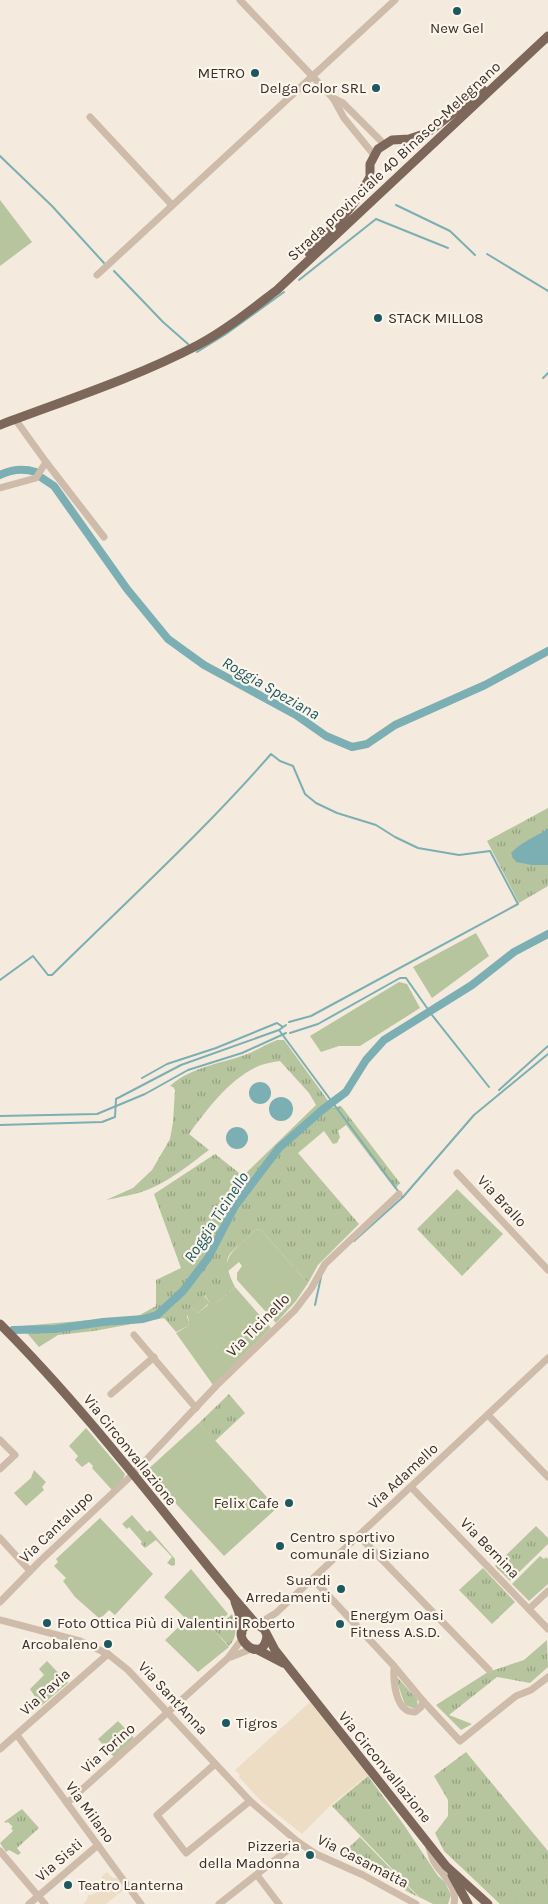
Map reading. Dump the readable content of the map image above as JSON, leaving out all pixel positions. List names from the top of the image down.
{
  "streets": {
    "main road": ["Strada provinciale 40 Binasco-Melegnano", "Via Circonvallazione"],
    "street": [
      "Via Brallo",
      "Via Ticinello",
      "Via Adamello",
      "Via Cantalupo",
      "Via Bernina",
      "Via Pavia",
      "Via Sant'Anna",
      "Via Torino",
      "Via Milano",
      "Via Sisti",
      "Via Casamatta"
    ]
  },
  "crossings": [
    ["Via Ticinello", "Via Circonvallazione"],
    ["Via Ticinello", "Via Cantalupo"],
    ["Via Circonvallazione", "Via Cantalupo"],
    ["Via Adamello", "Via Bernina"],
    ["Via Pavia", "Via Sant'Anna"],
    ["Via Pavia", "Via Milano"],
    ["Via Sant'Anna", "Via Torino"],
    ["Via Sant'Anna", "Via Casamatta"],
    ["Via Torino", "Via Milano"],
    ["Via Milano", "Via Sisti"]
  ],
  "water": ["Roggia Speziana", "Roggia Ticinello"],
  "places": [
    "New Gel",
    "METRO",
    "Delga Color SRL",
    "STACK MILL08",
    "Felix Cafe",
    "Centro sportivo comunale di Siziano",
    "Suardi Arredamenti",
    "Foto Ottica Più di Valentini Roberto",
    "Energym Oasi Fitness A.S.D.",
    "Arcobaleno",
    "Tigros",
    "Pizzeria della Madonna",
    "Teatro Lanterna"
  ]
}
